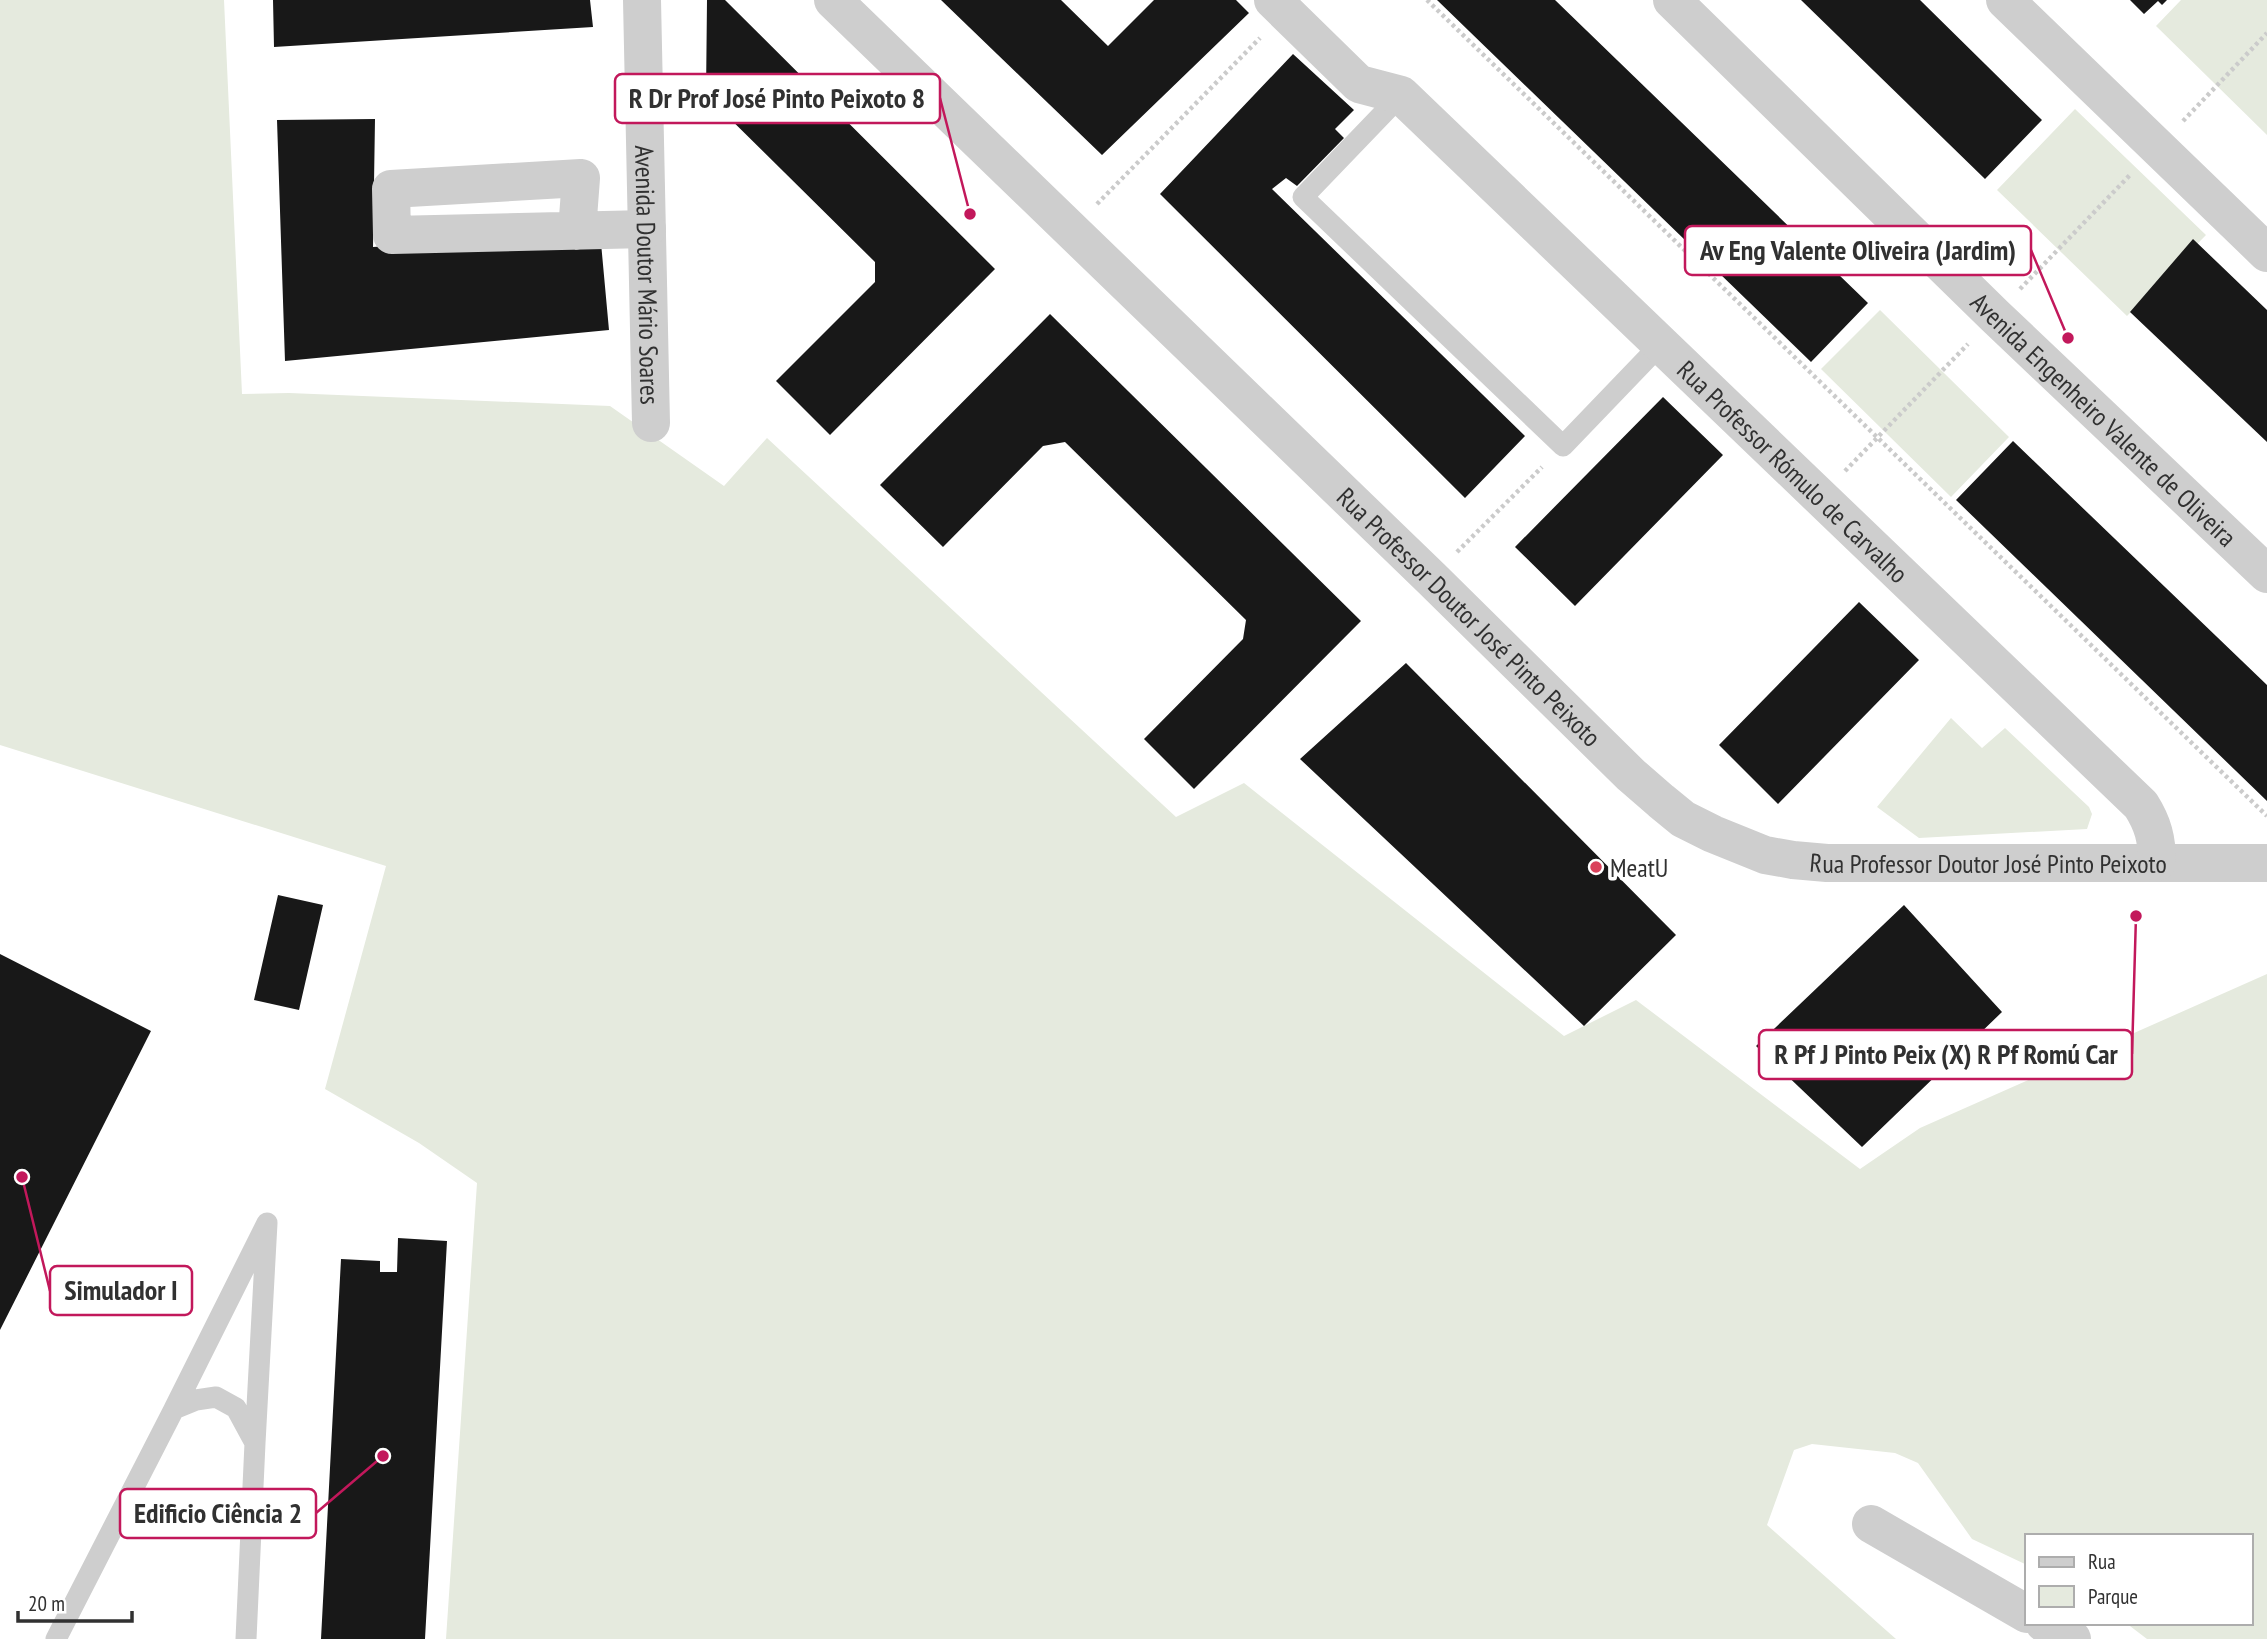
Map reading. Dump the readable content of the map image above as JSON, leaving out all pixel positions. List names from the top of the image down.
{
  "streets": {
    "street": [
      "Avenida Doutor Mário Soares",
      "Avenida Engenheiro Valente de Oliveira",
      "Rua Professor Rómulo de Carvalho",
      "Rua Professor Doutor José Pinto Peixoto"
    ]
  },
  "crossings": [
    ["Rua Professor Rómulo de Carvalho", "Rua Professor Doutor José Pinto Peixoto"]
  ],
  "places": [
    "R Dr Prof José Pinto Peixoto 8",
    "Av Eng Valente Oliveira (Jardim)",
    "MeatU",
    "R Pf J Pinto Peix (X) R Pf Romú Car",
    "Simulador I",
    "Edificio Ciência 2"
  ],
  "legend": ["Rua", "Parque"],
  "scale_bar": "20 m"
}
